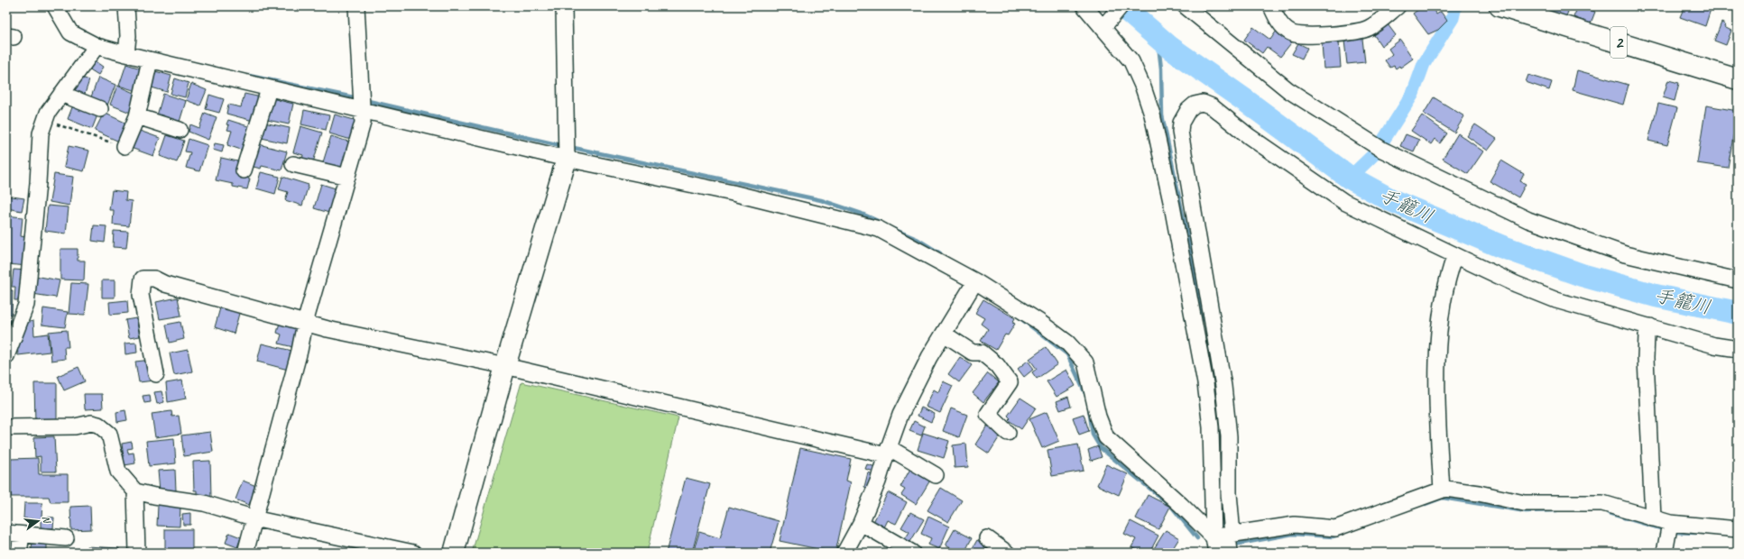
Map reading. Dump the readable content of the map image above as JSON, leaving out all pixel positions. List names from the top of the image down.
{
  "streets": {
    "street": ["2"]
  },
  "water": ["手籠川"],
  "north": "right"
}
